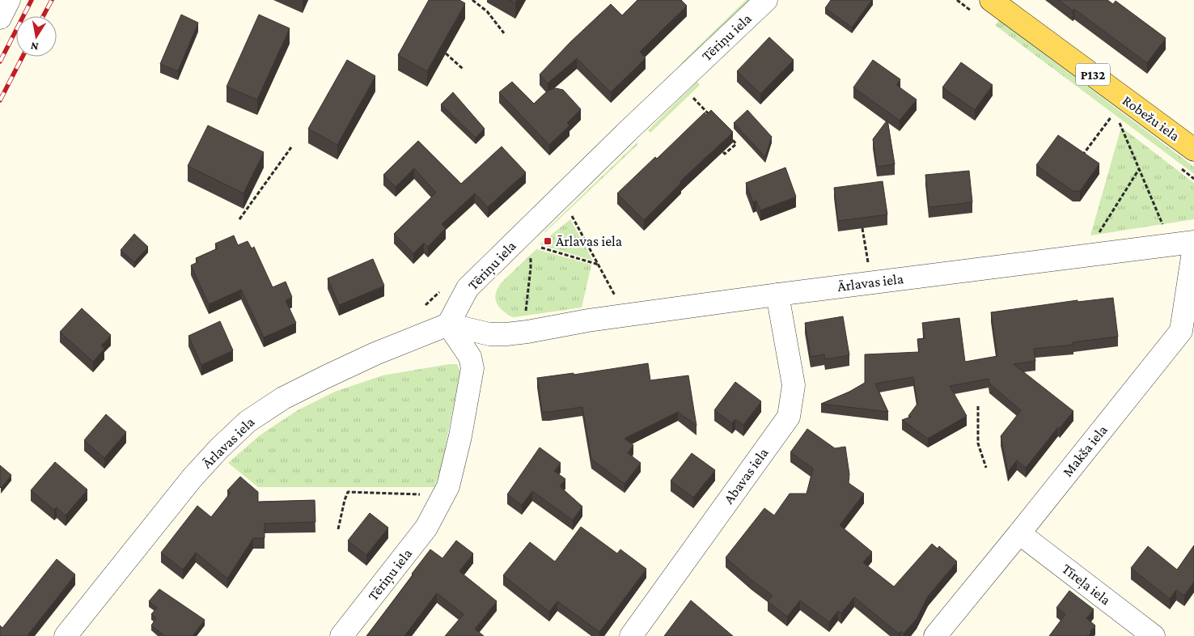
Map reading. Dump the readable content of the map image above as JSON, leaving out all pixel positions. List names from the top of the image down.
{
  "streets": {
    "main road": ["P132", "Robežu iela"],
    "street": [
      "Tēriņu iela",
      "Ārlavas iela",
      "Makša iela",
      "Abavas iela",
      "Tīreļa iela"
    ]
  },
  "crossings": [
    ["Tēriņu iela", "Ārlavas iela"],
    ["Ārlavas iela", "Abavas iela"],
    ["Makša iela", "Tīreļa iela"]
  ],
  "places": {
    "transit": ["Ārlavas iela"]
  },
  "north": "bottom"
}
